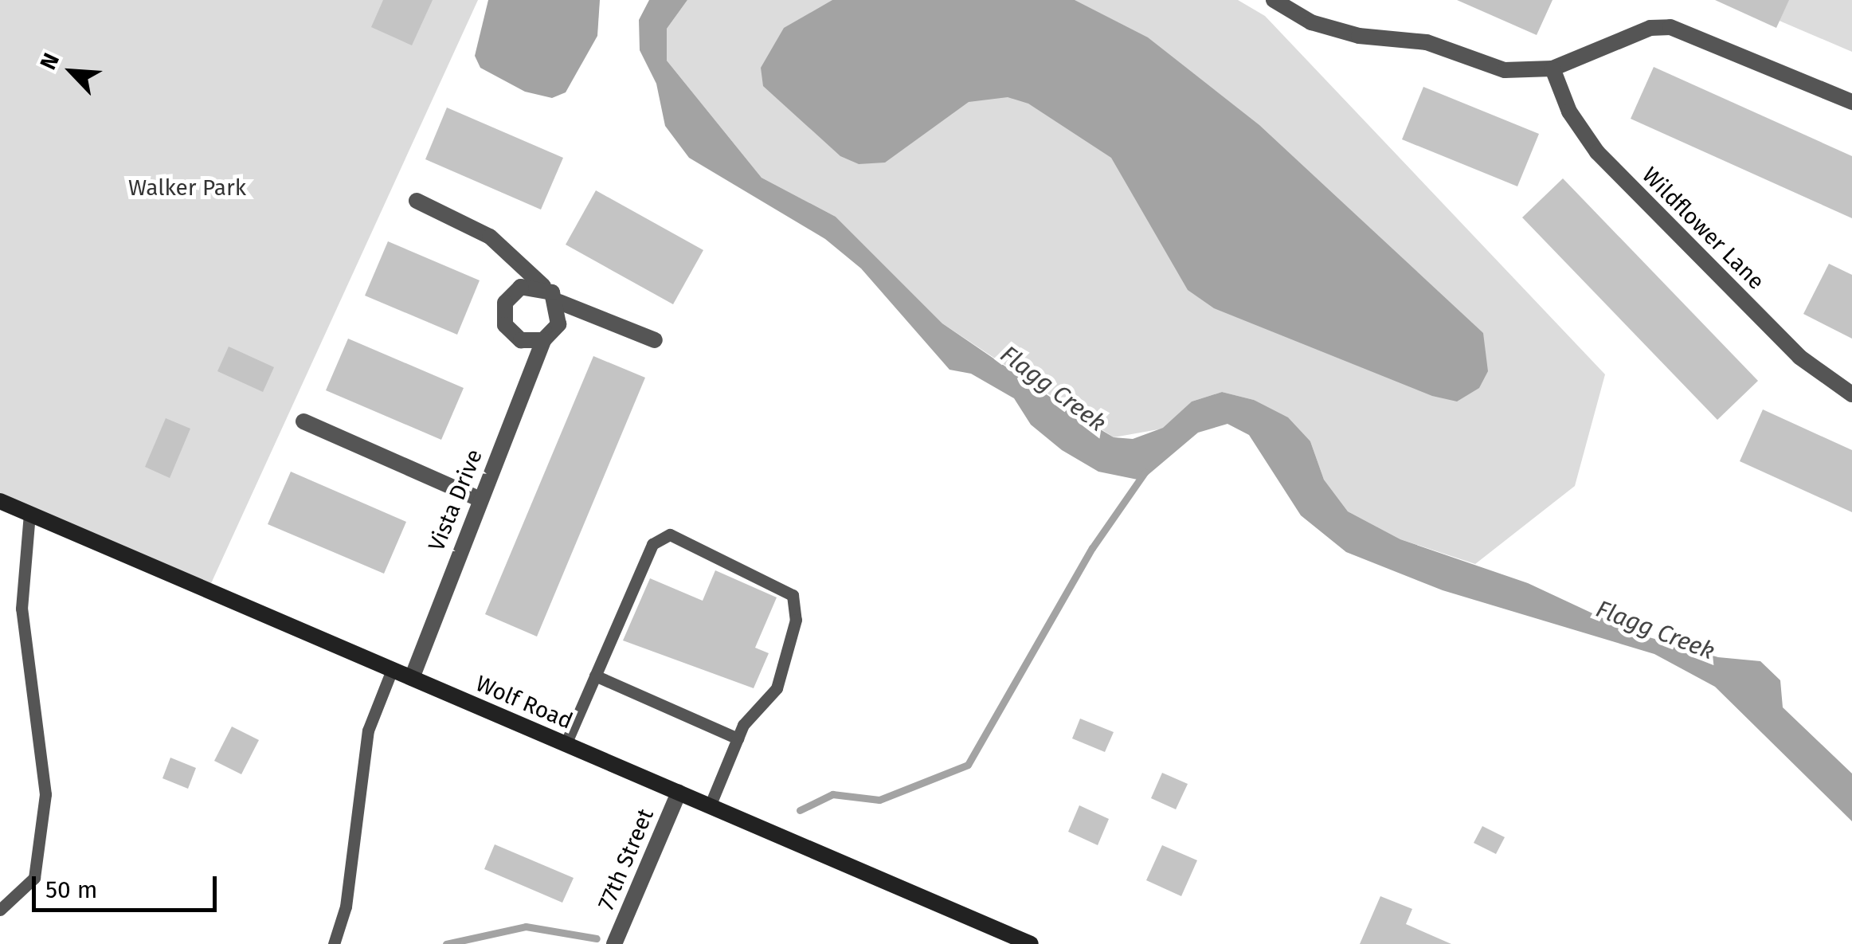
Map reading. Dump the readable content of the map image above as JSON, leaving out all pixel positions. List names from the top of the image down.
{
  "streets": {
    "street": [
      "Wildflower Lane",
      "Vista Drive",
      "Wolf Road",
      "77th Street"
    ]
  },
  "crossings": [
    ["Vista Drive", "Wolf Road"],
    ["Wolf Road", "77th Street"]
  ],
  "water": ["Flagg Creek"],
  "parks": ["Walker Park"],
  "scale_bar": "50 m",
  "north": "top left"
}
